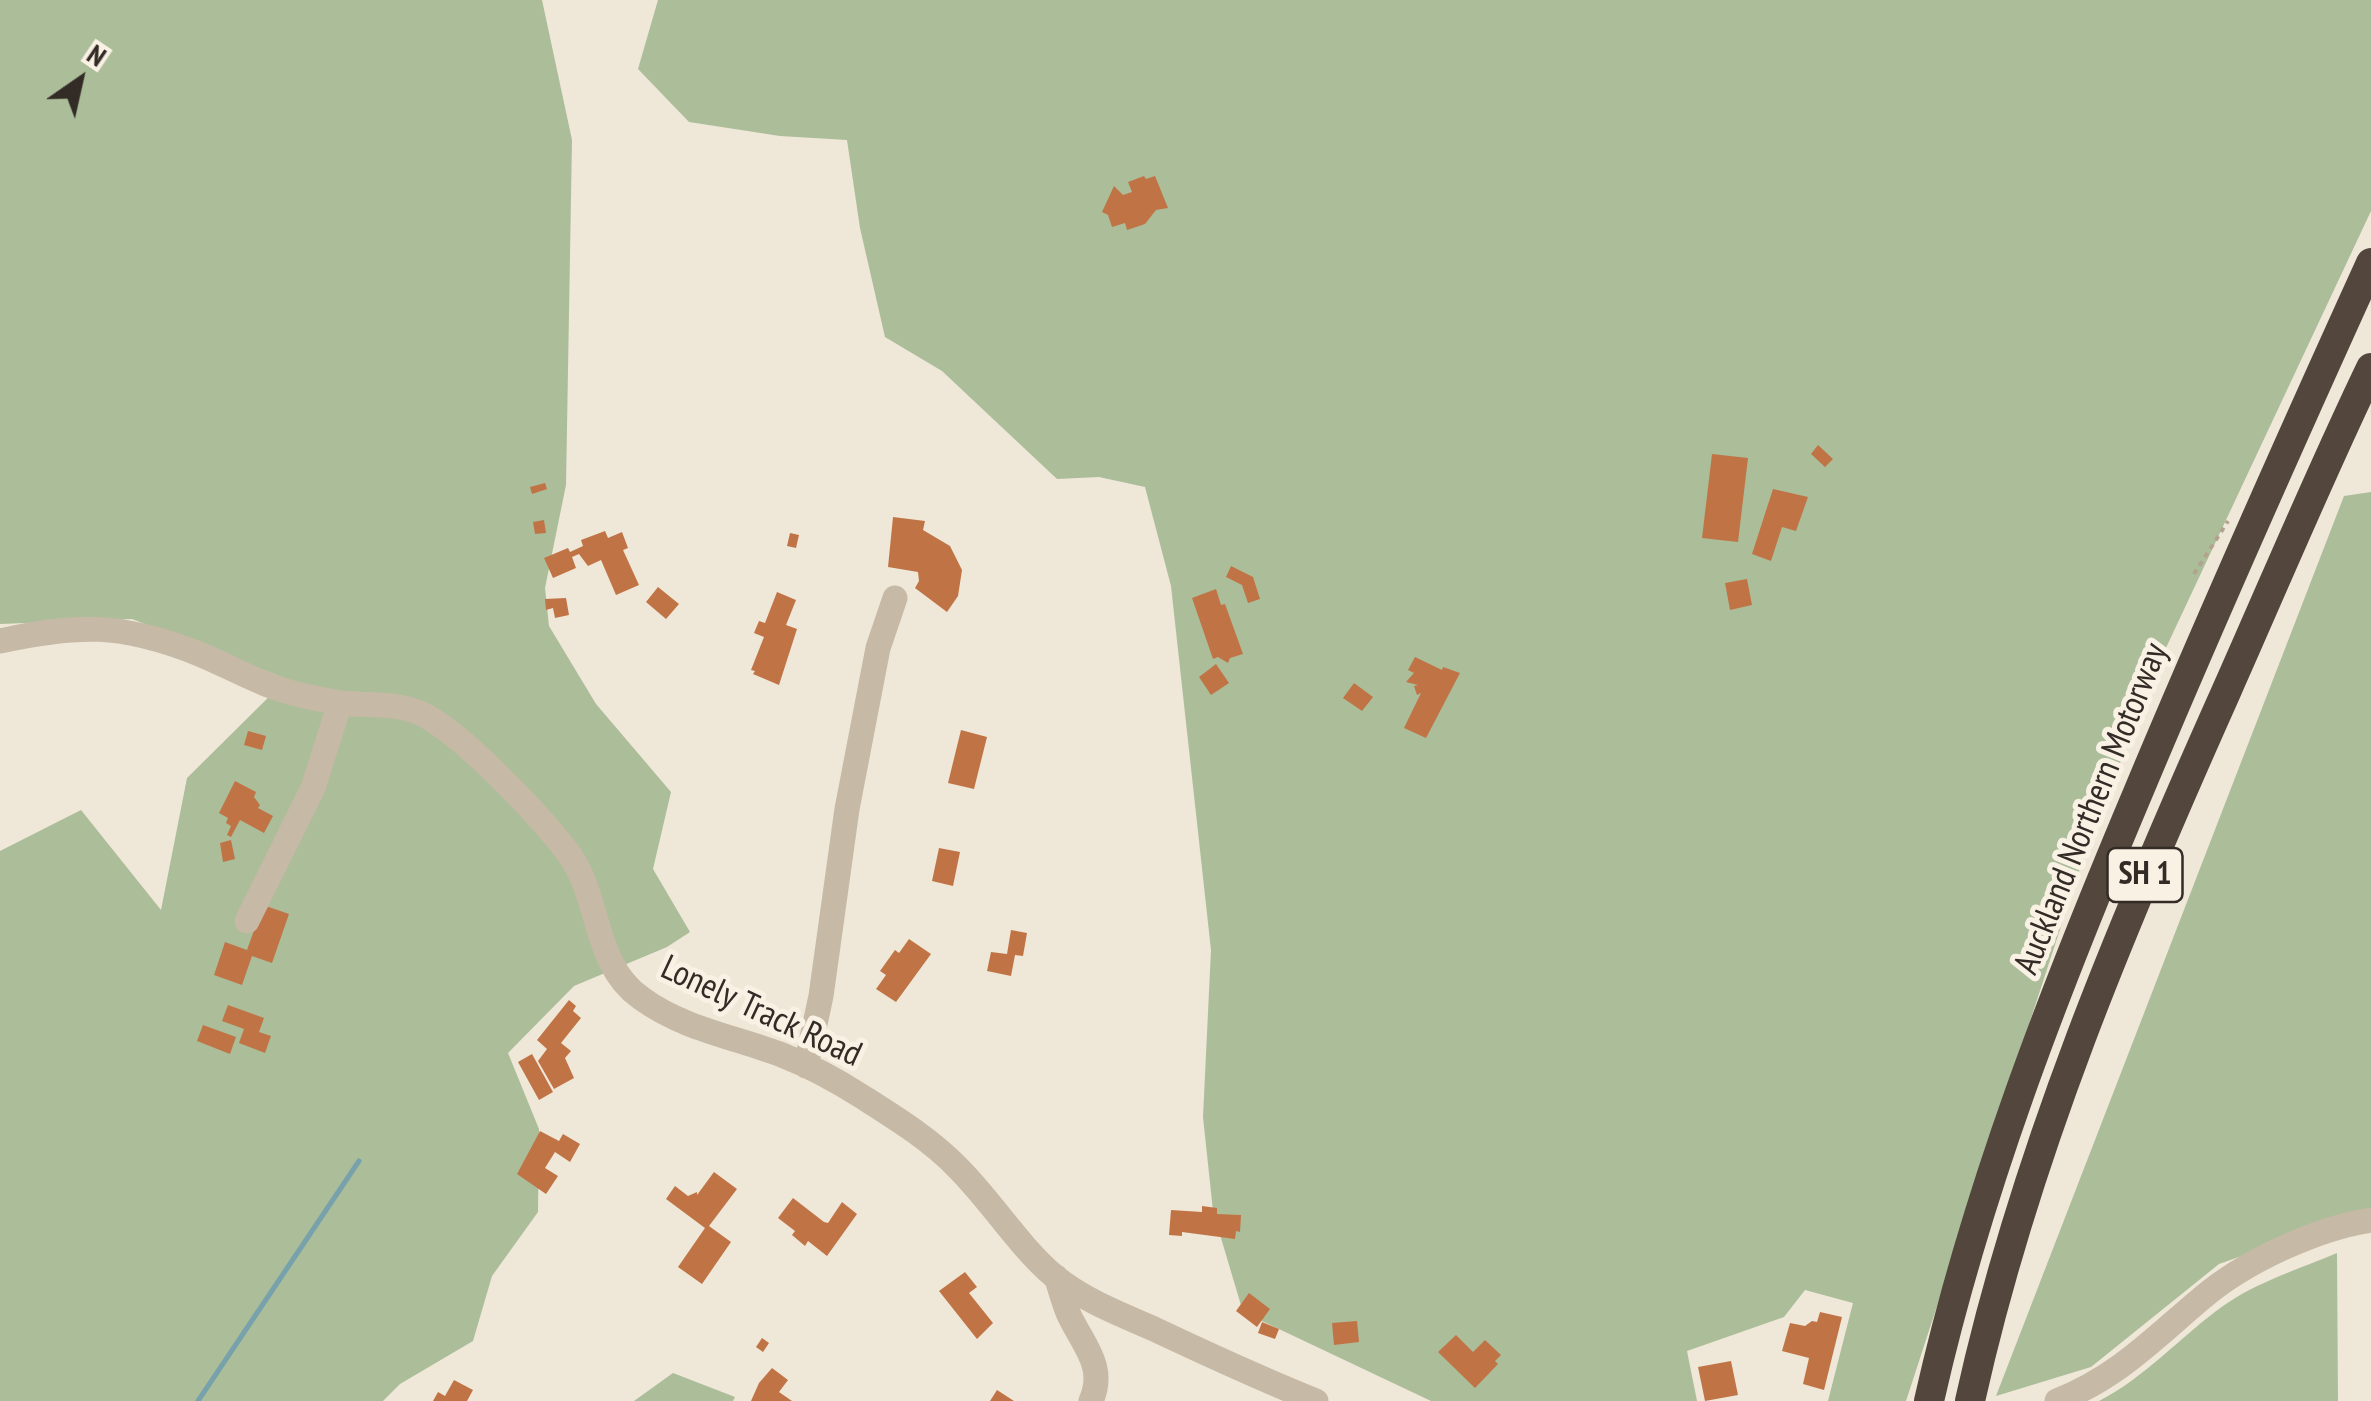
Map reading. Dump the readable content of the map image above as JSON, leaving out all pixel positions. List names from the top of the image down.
{
  "streets": {
    "highway": ["Auckland Northern Motorway", "SH 1"],
    "street": ["Lonely Track Road"]
  },
  "north": "top right"
}
